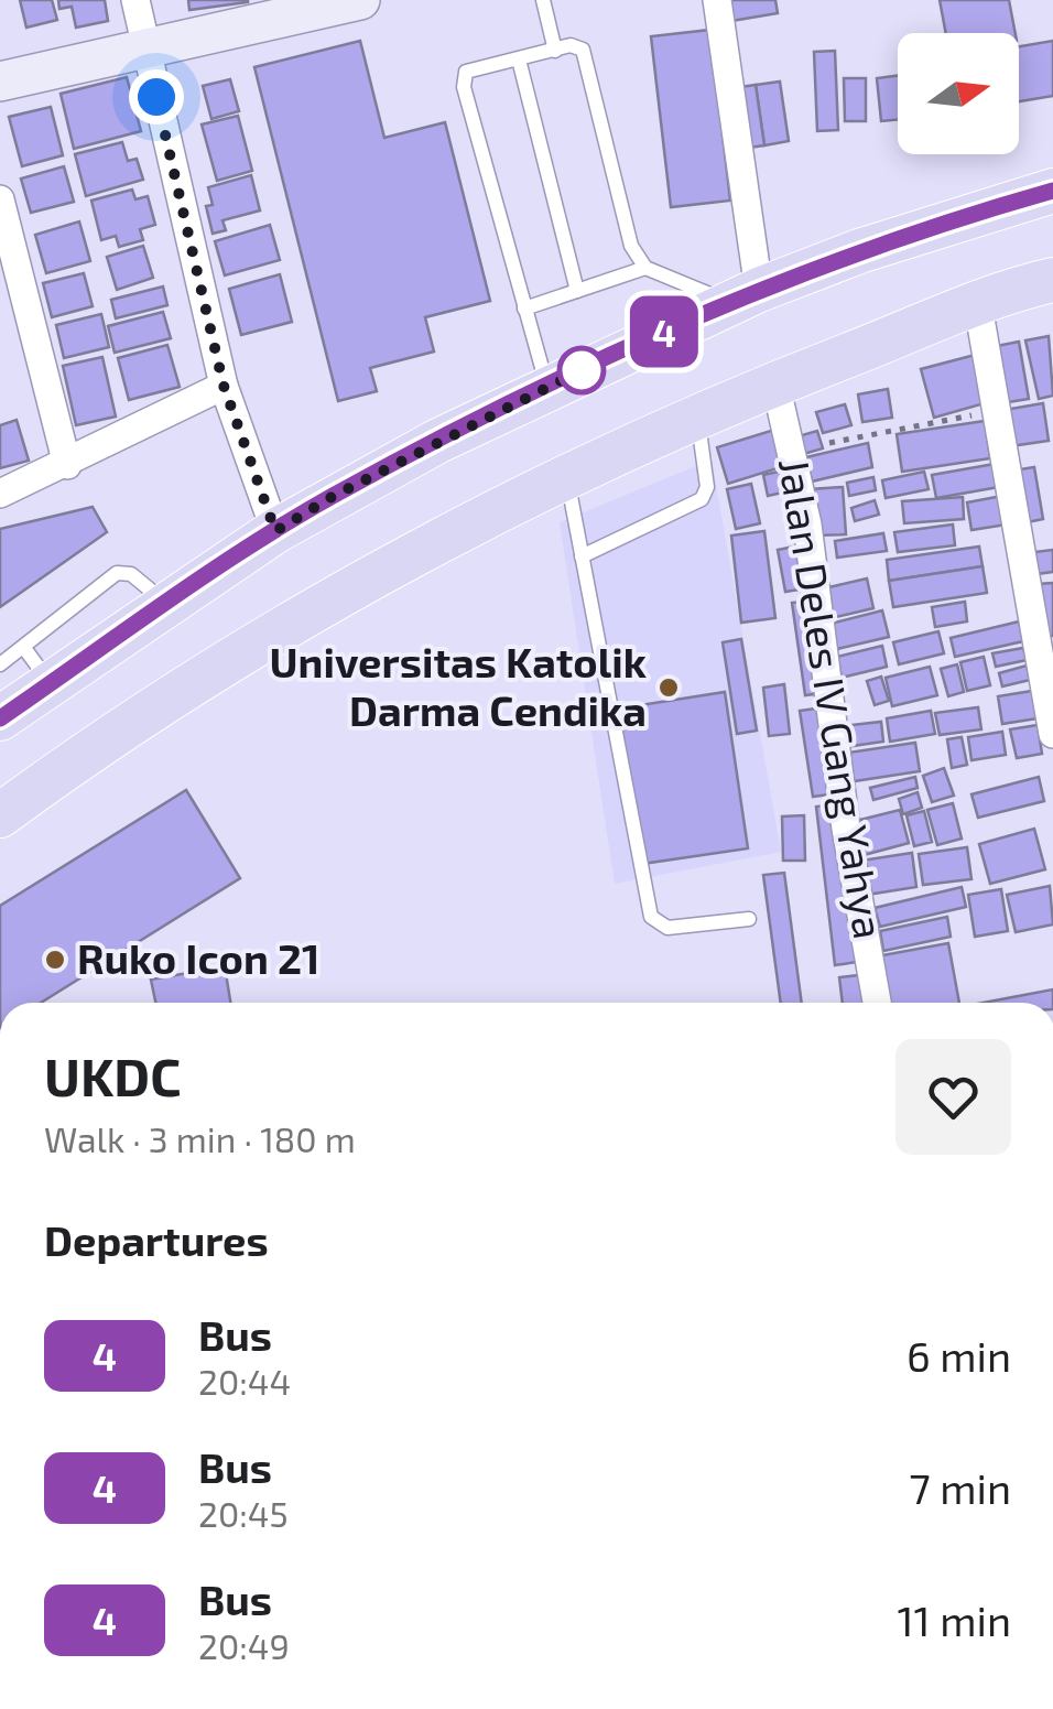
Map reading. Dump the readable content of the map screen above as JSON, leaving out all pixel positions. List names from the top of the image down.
{
  "streets": {
    "street": ["Jalan Deles IV Gang Yahya"]
  },
  "places": ["Universitas Katolik Darma Cendika", "Ruko Icon 21"],
  "lines": ["bus line 4"],
  "north": "right",
  "page": {
    "on_map": "4",
    "heading": [
      ["UKDC", "Walk · 3 min · 180 m"],
      "Departures"
    ],
    "list": [
      {
        "mark": "4",
        "name": "Bus",
        "note": "20:44",
        "value": "6 min"
      },
      {
        "mark": "4",
        "name": "Bus",
        "note": "20:45",
        "value": "7 min"
      },
      {
        "mark": "4",
        "name": "Bus",
        "note": "20:49",
        "value": "11 min"
      }
    ]
  }
}
